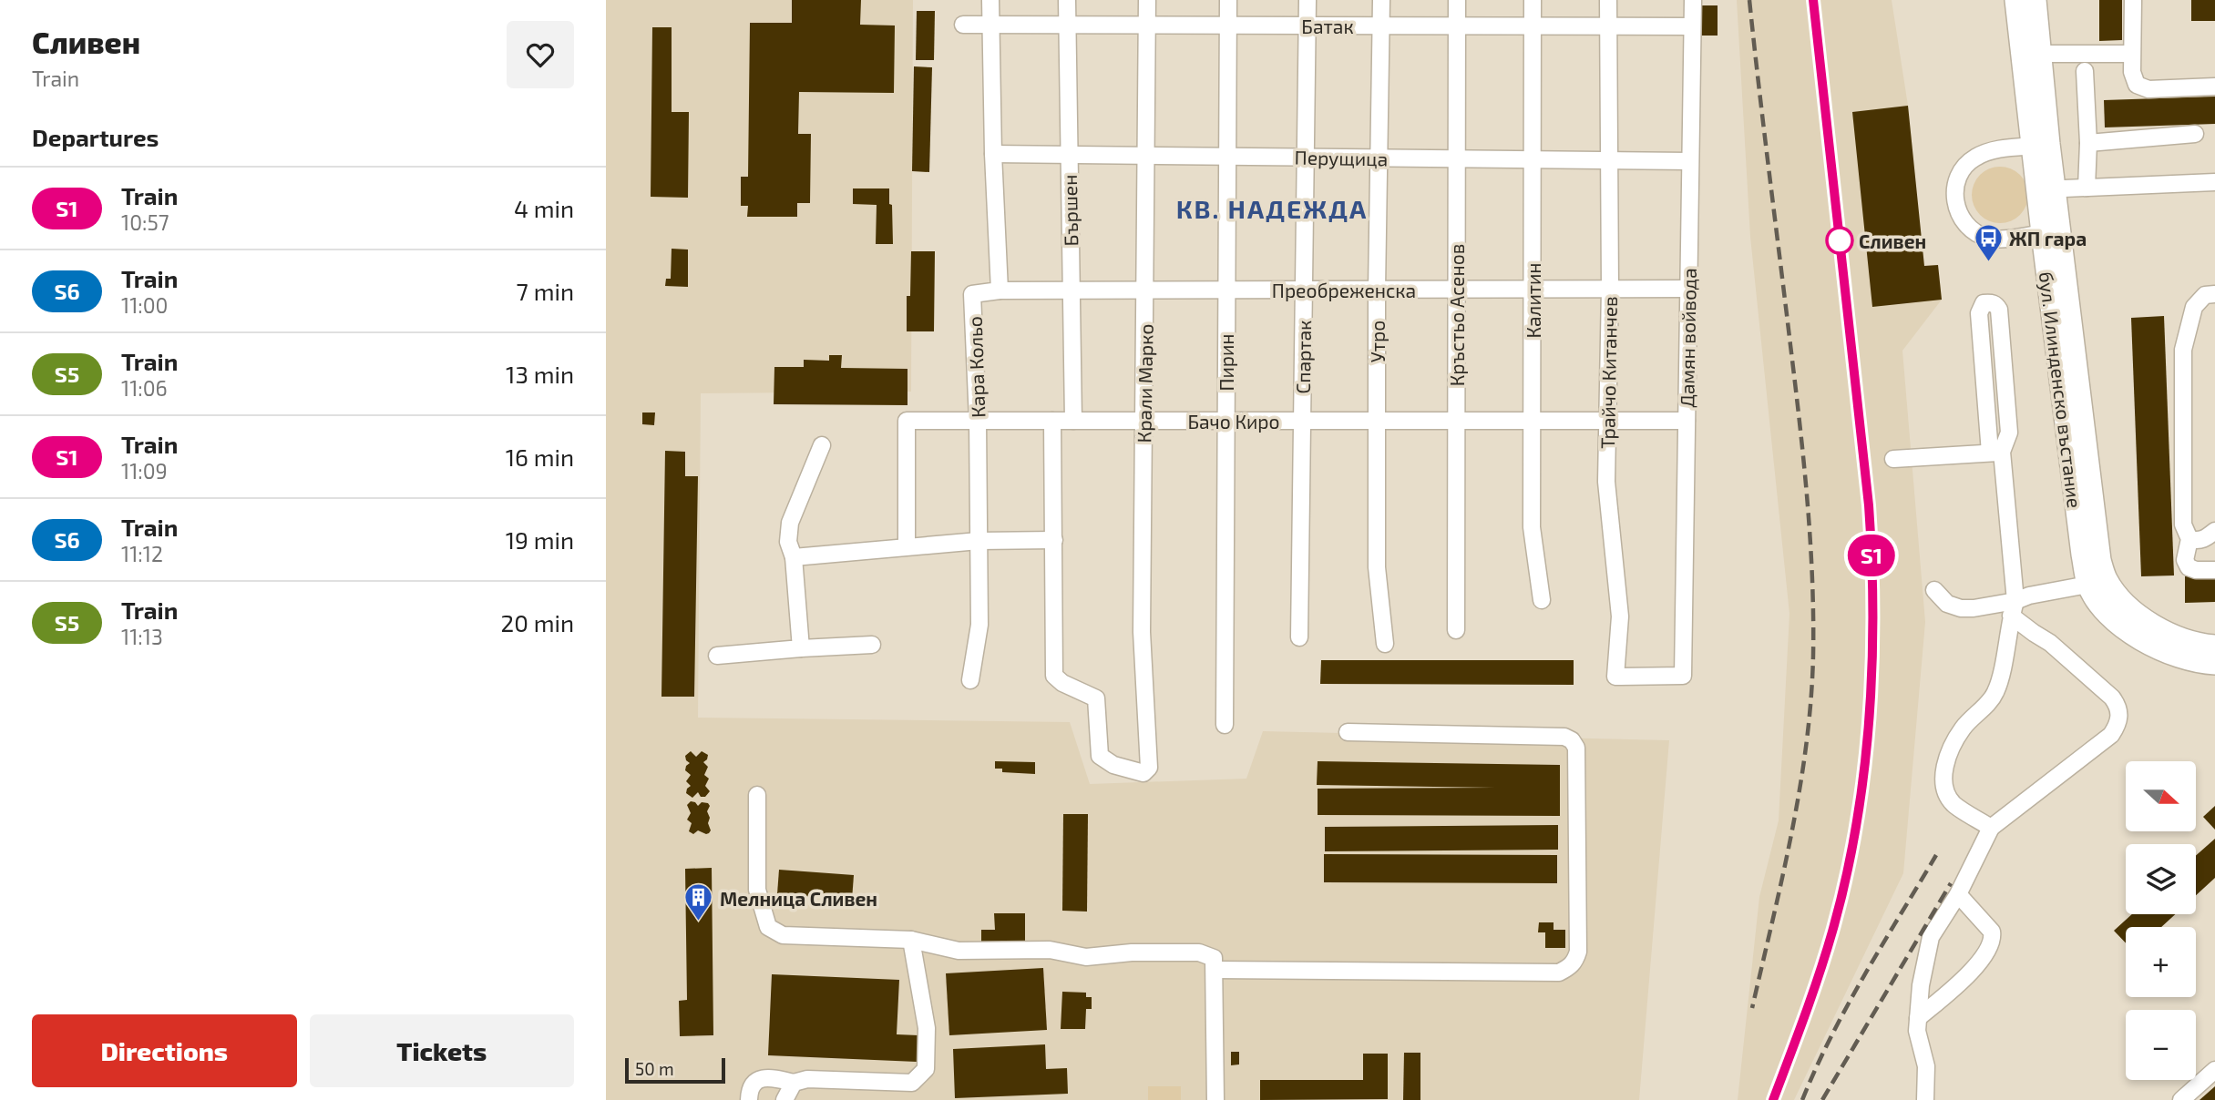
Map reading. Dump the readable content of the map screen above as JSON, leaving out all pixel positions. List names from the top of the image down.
{
  "streets": {
    "main road": ["бул. Илинденско въстание"],
    "street": [
      "Батак",
      "Перущица",
      "Бършен",
      "Преобреженска",
      "Калитин",
      "Кръстьо Асенов",
      "Дамян войвода",
      "Утро",
      "Спартак",
      "Пирин",
      "Кара Кольо",
      "Трайчо Китанчев",
      "Крали Марко",
      "Бачо Киро"
    ]
  },
  "crossings": [
    ["Батак", "Бършен"],
    ["Батак", "Калитин"],
    ["Батак", "Кръстьо Асенов"],
    ["Батак", "Дамян войвода"],
    ["Батак", "Утро"],
    ["Батак", "Спартак"],
    ["Батак", "Пирин"],
    ["Батак", "Трайчо Китанчев"],
    ["Батак", "Крали Марко"],
    ["Перущица", "Бършен"],
    ["Перущица", "Калитин"],
    ["Перущица", "Кръстьо Асенов"],
    ["Перущица", "Дамян войвода"],
    ["Перущица", "Утро"],
    ["Перущица", "Спартак"],
    ["Перущица", "Пирин"],
    ["Перущица", "Трайчо Китанчев"],
    ["Перущица", "Крали Марко"],
    ["Бършен", "Преобреженска"],
    ["Бършен", "Бачо Киро"],
    ["Преобреженска", "Калитин"],
    ["Преобреженска", "Кръстьо Асенов"],
    ["Преобреженска", "Дамян войвода"],
    ["Преобреженска", "Утро"],
    ["Преобреженска", "Спартак"],
    ["Преобреженска", "Пирин"],
    ["Преобреженска", "Кара Кольо"],
    ["Преобреженска", "Трайчо Китанчев"],
    ["Преобреженска", "Крали Марко"],
    ["Калитин", "Бачо Киро"],
    ["Кръстьо Асенов", "Бачо Киро"],
    ["Дамян войвода", "Трайчо Китанчев"],
    ["Дамян войвода", "Бачо Киро"],
    ["Утро", "Бачо Киро"],
    ["Спартак", "Бачо Киро"],
    ["Пирин", "Бачо Киро"],
    ["Кара Кольо", "Бачо Киро"],
    ["Трайчо Китанчев", "Бачо Киро"],
    ["Крали Марко", "Бачо Киро"]
  ],
  "districts": ["КВ. НАДЕЖДА"],
  "places": {
    "other": ["Сливен"],
    "bus stop": ["ЖП гара"],
    "building": ["Мелница Сливен"]
  },
  "scale_bar": "50 m",
  "north": "right",
  "page": {
    "heading": [
      ["Сливен", "Train"],
      "Departures"
    ],
    "on_map": "S1",
    "list": [
      {
        "mark": "S1",
        "name": "Train",
        "note": "10:57",
        "value": "4 min"
      },
      {
        "mark": "S6",
        "name": "Train",
        "note": "11:00",
        "value": "7 min"
      },
      {
        "mark": "S5",
        "name": "Train",
        "note": "11:06",
        "value": "13 min"
      },
      {
        "mark": "S1",
        "name": "Train",
        "note": "11:09",
        "value": "16 min"
      },
      {
        "mark": "S6",
        "name": "Train",
        "note": "11:12",
        "value": "19 min"
      },
      {
        "mark": "S5",
        "name": "Train",
        "note": "11:13",
        "value": "20 min"
      }
    ],
    "map_buttons": ["+", "−"],
    "buttons": ["Directions", "Tickets"],
    "scale": "50 m"
  }
}
